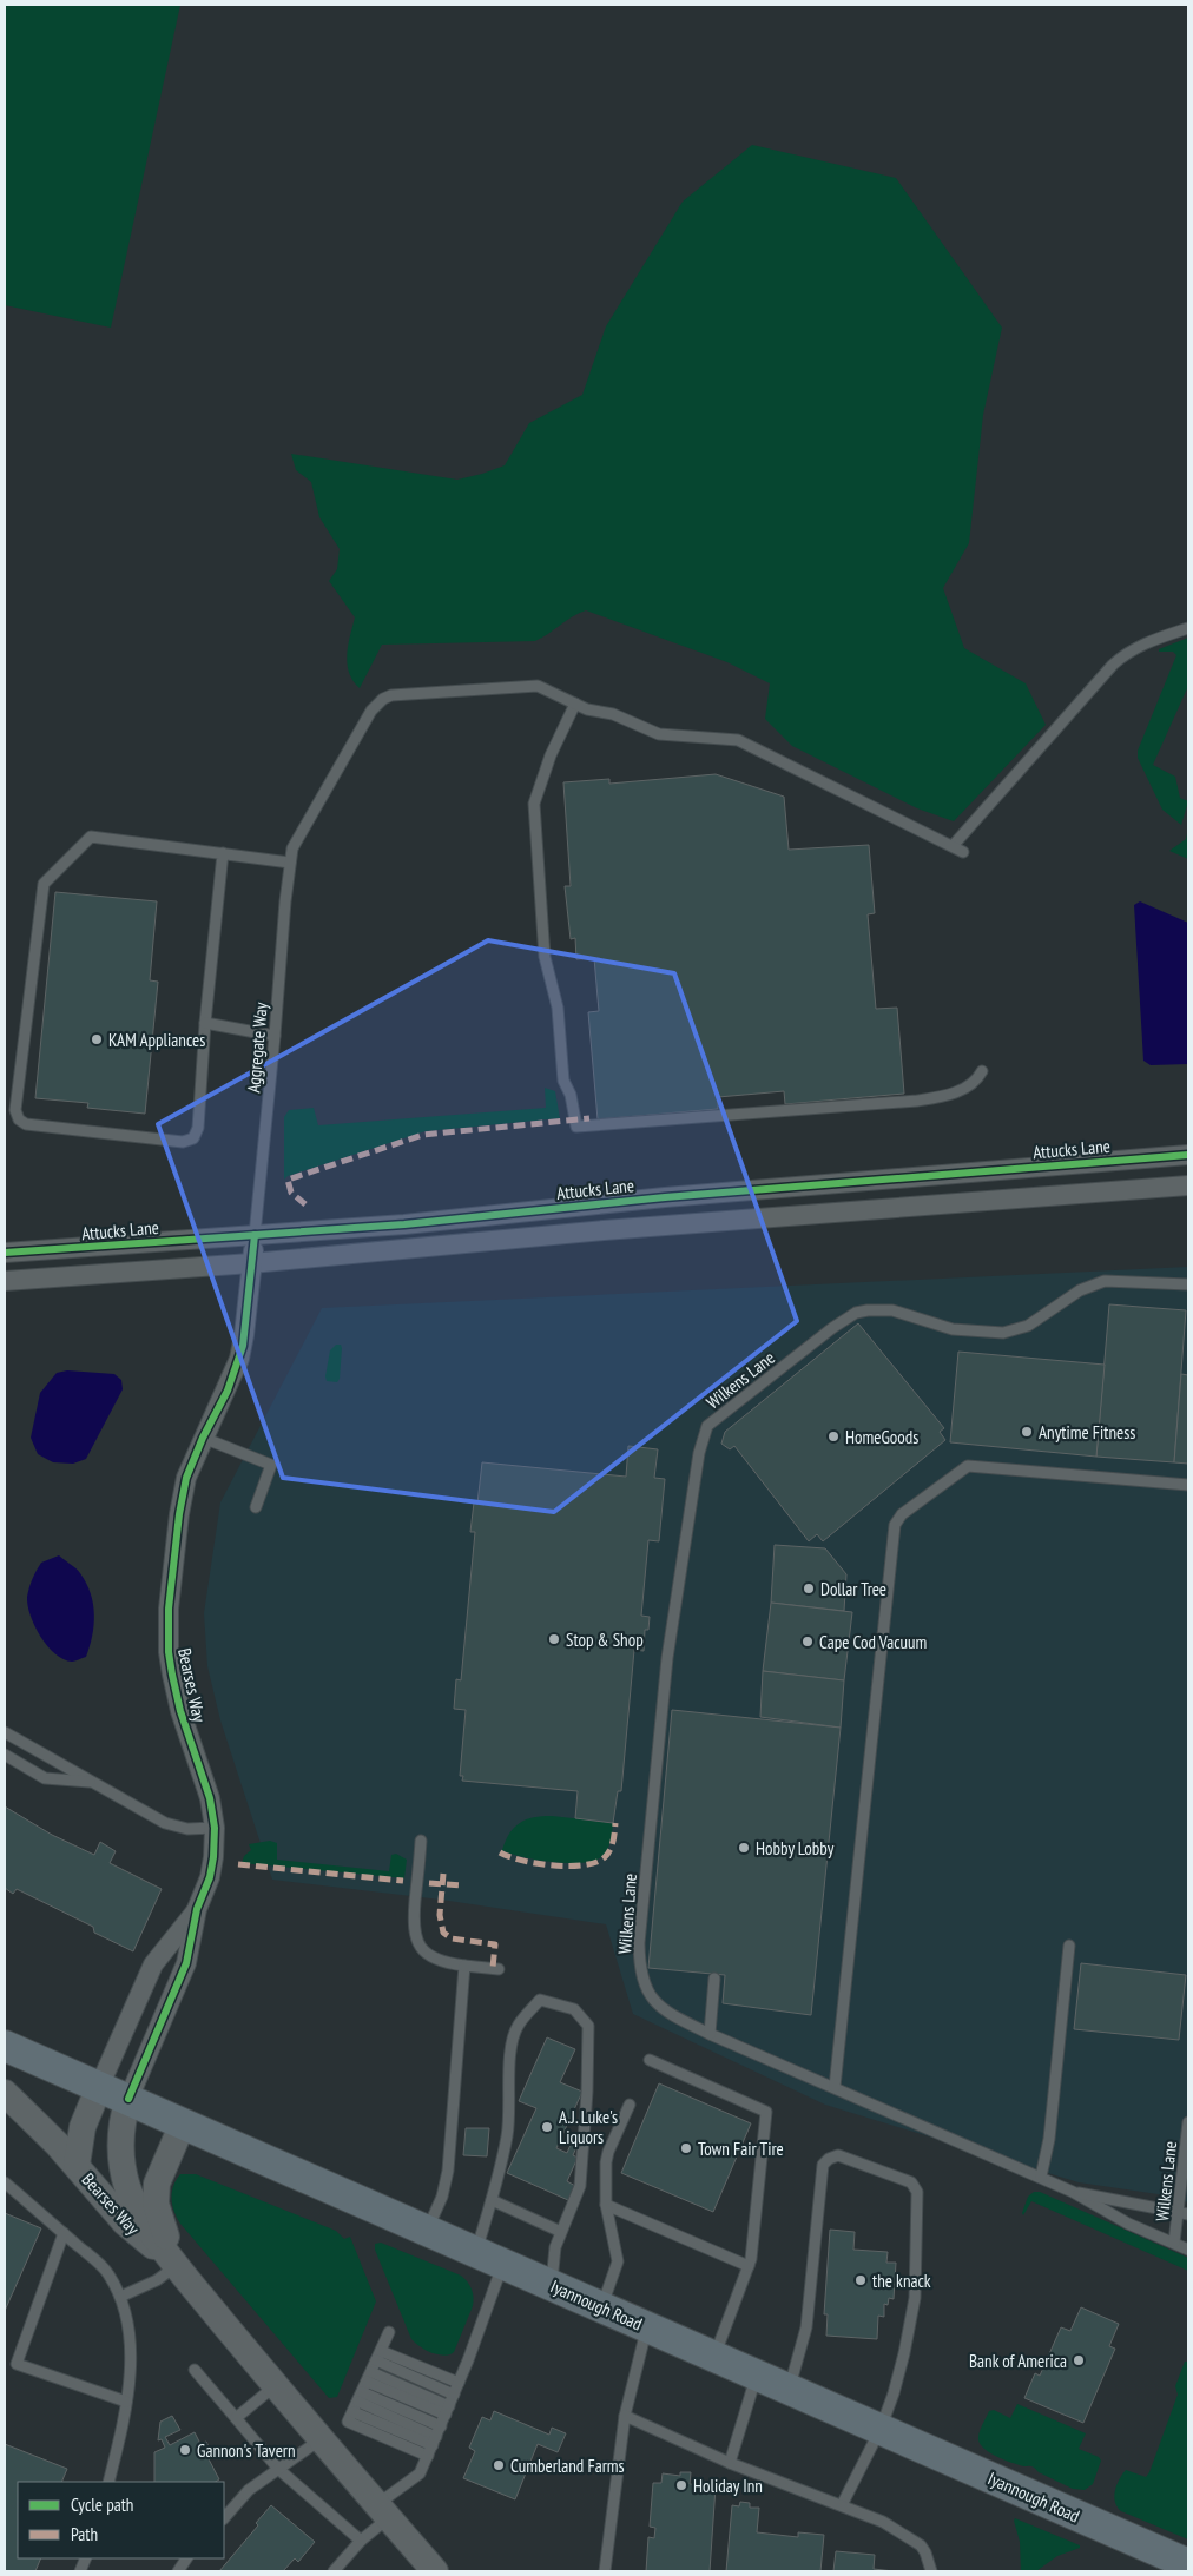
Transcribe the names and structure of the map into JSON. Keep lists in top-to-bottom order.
{
  "streets": {
    "main road": ["Bearses Way", "Iyannough Road"],
    "street": ["Attucks Lane"],
    "lane": ["Aggregate Way", "Wilkens Lane"]
  },
  "crossings": [
    ["Aggregate Way", "Attucks Lane"],
    ["Aggregate Way", "Bearses Way"],
    ["Attucks Lane", "Bearses Way"],
    ["Bearses Way", "Iyannough Road"]
  ],
  "places": [
    "KAM Appliances",
    "Anytime Fitness",
    "HomeGoods",
    "Dollar Tree",
    "Stop & Shop",
    "Cape Cod Vacuum",
    "Hobby Lobby",
    "A.J. Luke's Liquors",
    "Town Fair Tire",
    "the knack",
    "Bank of America",
    "Gannon's Tavern",
    "Cumberland Farms",
    "Holiday Inn"
  ],
  "legend": ["Cycle path", "Path"]
}
